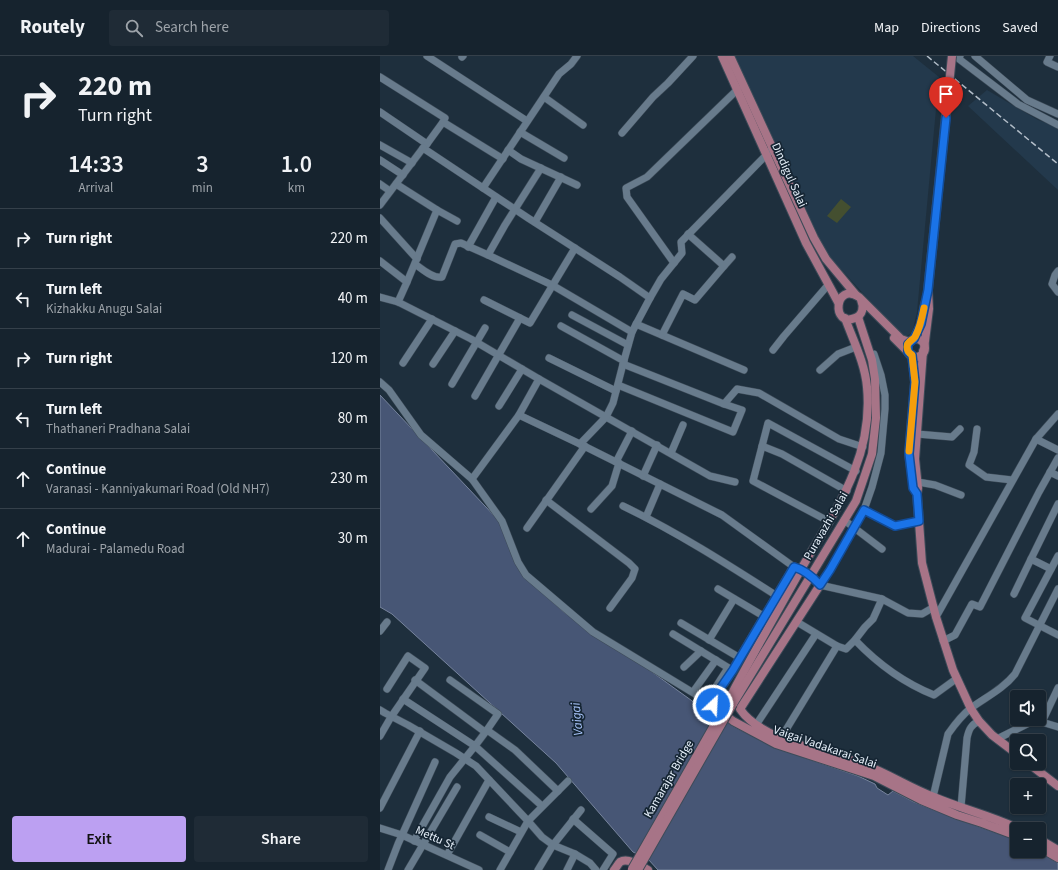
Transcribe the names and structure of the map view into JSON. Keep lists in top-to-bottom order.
{
  "streets": {
    "main road": [
      "Dindigul Salai",
      "Puravazhi Salai",
      "Vaigai Vadakarai Salai",
      "Kamarajar Bridge"
    ],
    "street": ["Mettu St"]
  },
  "crossings": [
    ["Dindigul Salai", "Puravazhi Salai"],
    ["Puravazhi Salai", "Vaigai Vadakarai Salai"],
    ["Puravazhi Salai", "Kamarajar Bridge"]
  ],
  "water": ["Vaigai"],
  "page": {
    "header": "Routely",
    "search": "Search here",
    "nav": ["Map", "Directions", "Saved"],
    "turn": ["220 m", "Turn right"],
    "eta": [
      "14:33",
      "Arrival",
      "3",
      "min",
      "1.0",
      "km"
    ],
    "list": [
      {
        "name": "Turn right",
        "value": "220 m"
      },
      {
        "name": "Turn left",
        "note": "Kizhakku Anugu Salai",
        "value": "40 m"
      },
      {
        "name": "Turn right",
        "value": "120 m"
      },
      {
        "name": "Turn left",
        "note": "Thathaneri Pradhana Salai",
        "value": "80 m"
      },
      {
        "name": "Continue",
        "note": "Varanasi - Kanniyakumari Road (Old NH7)",
        "value": "230 m"
      },
      {
        "name": "Continue",
        "note": "Madurai - Palamedu Road",
        "value": "30 m"
      }
    ],
    "map_buttons": ["+", "−"],
    "buttons": ["Exit", "Share"]
  }
}
